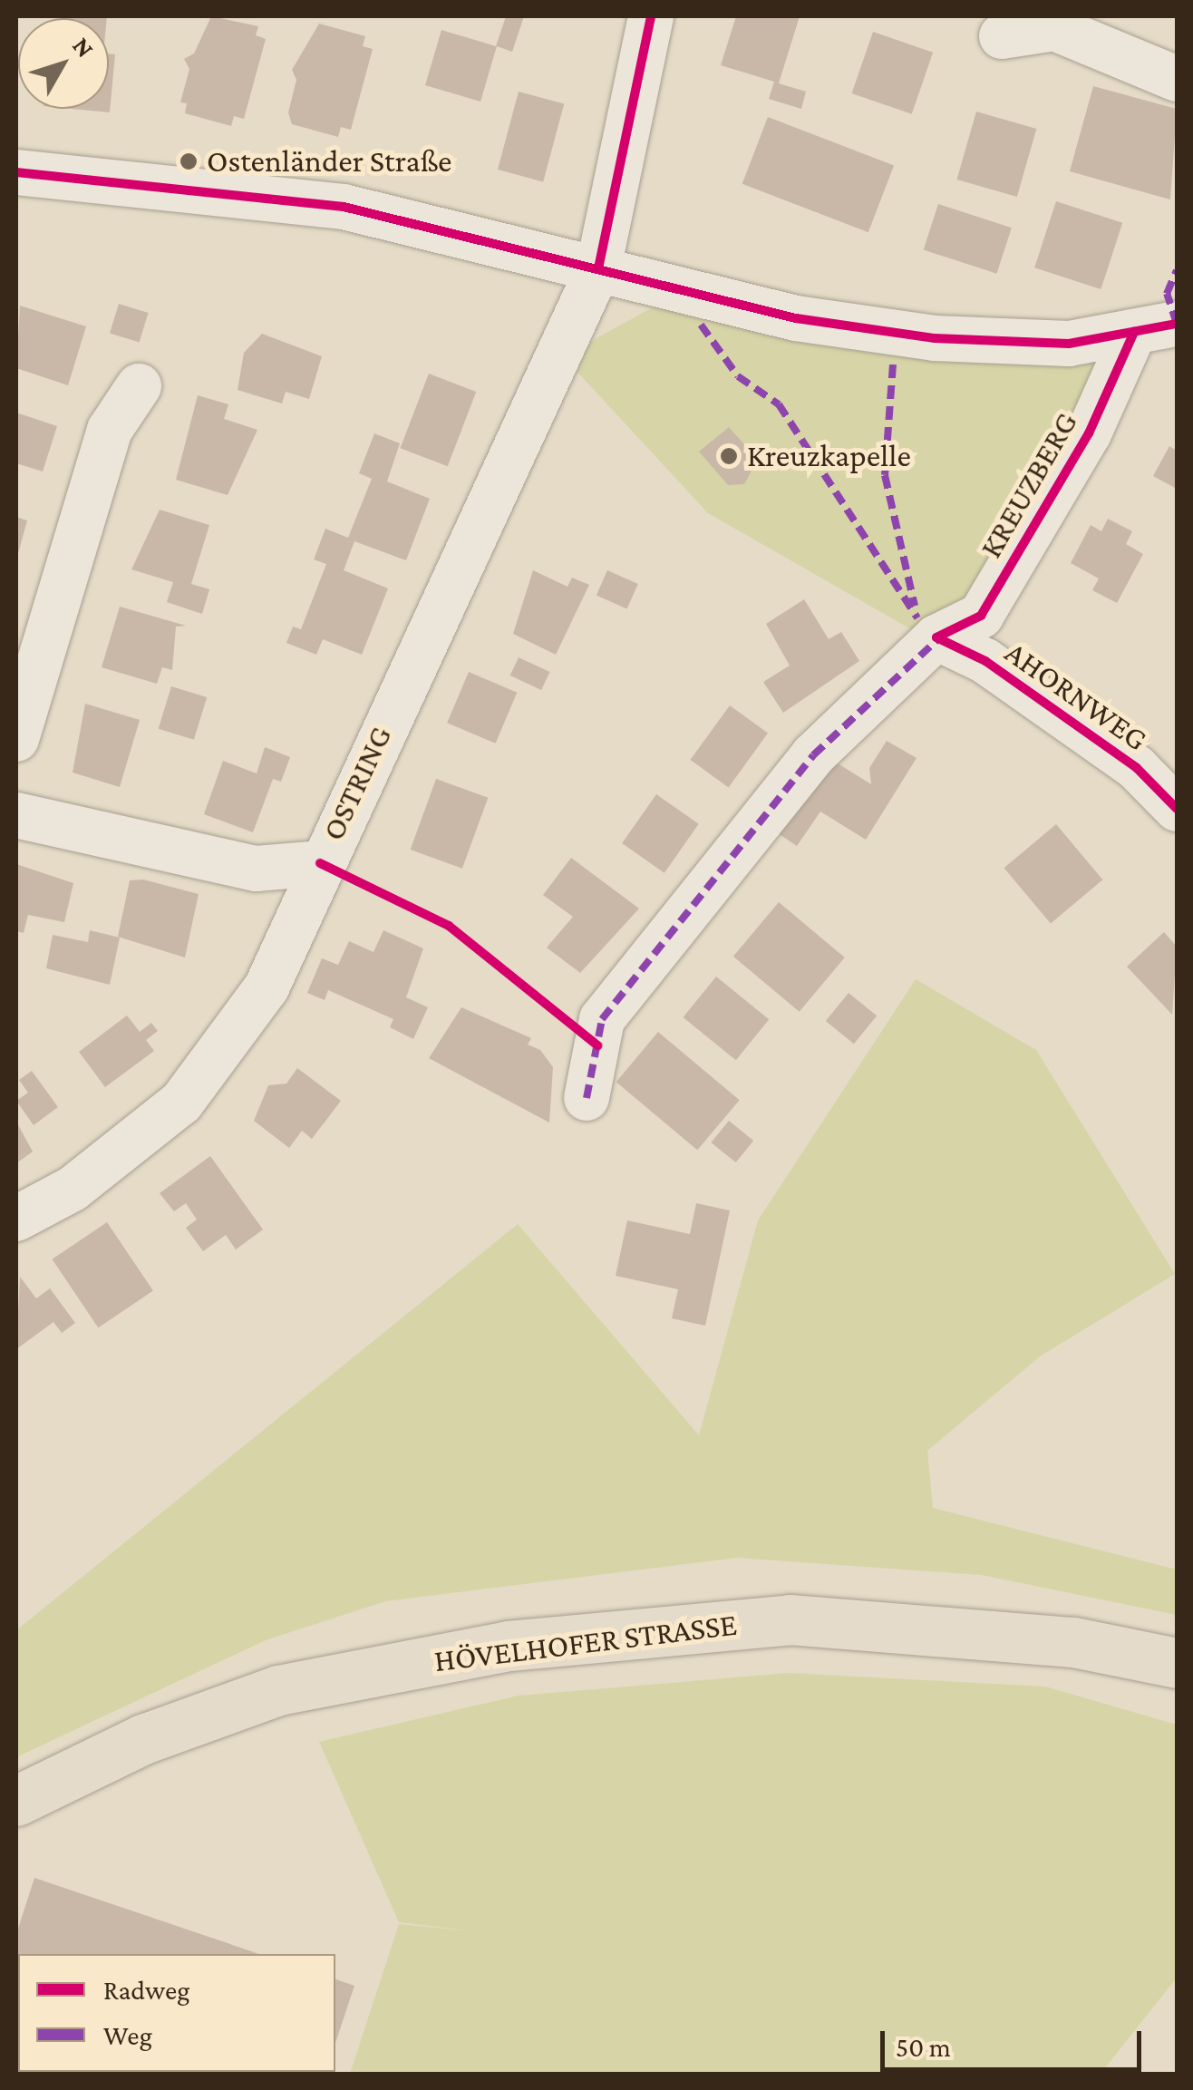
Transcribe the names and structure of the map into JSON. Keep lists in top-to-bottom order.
{
  "streets": {
    "main road": ["HÖVELHOFER STRASSE"],
    "street": ["KREUZBERG", "AHORNWEG", "OSTRING"]
  },
  "crossings": [
    ["KREUZBERG", "AHORNWEG"]
  ],
  "places": ["Ostenländer Straße", "Kreuzkapelle"],
  "legend": ["Radweg", "Weg"],
  "scale_bar": "50 m",
  "north": "top right"
}
